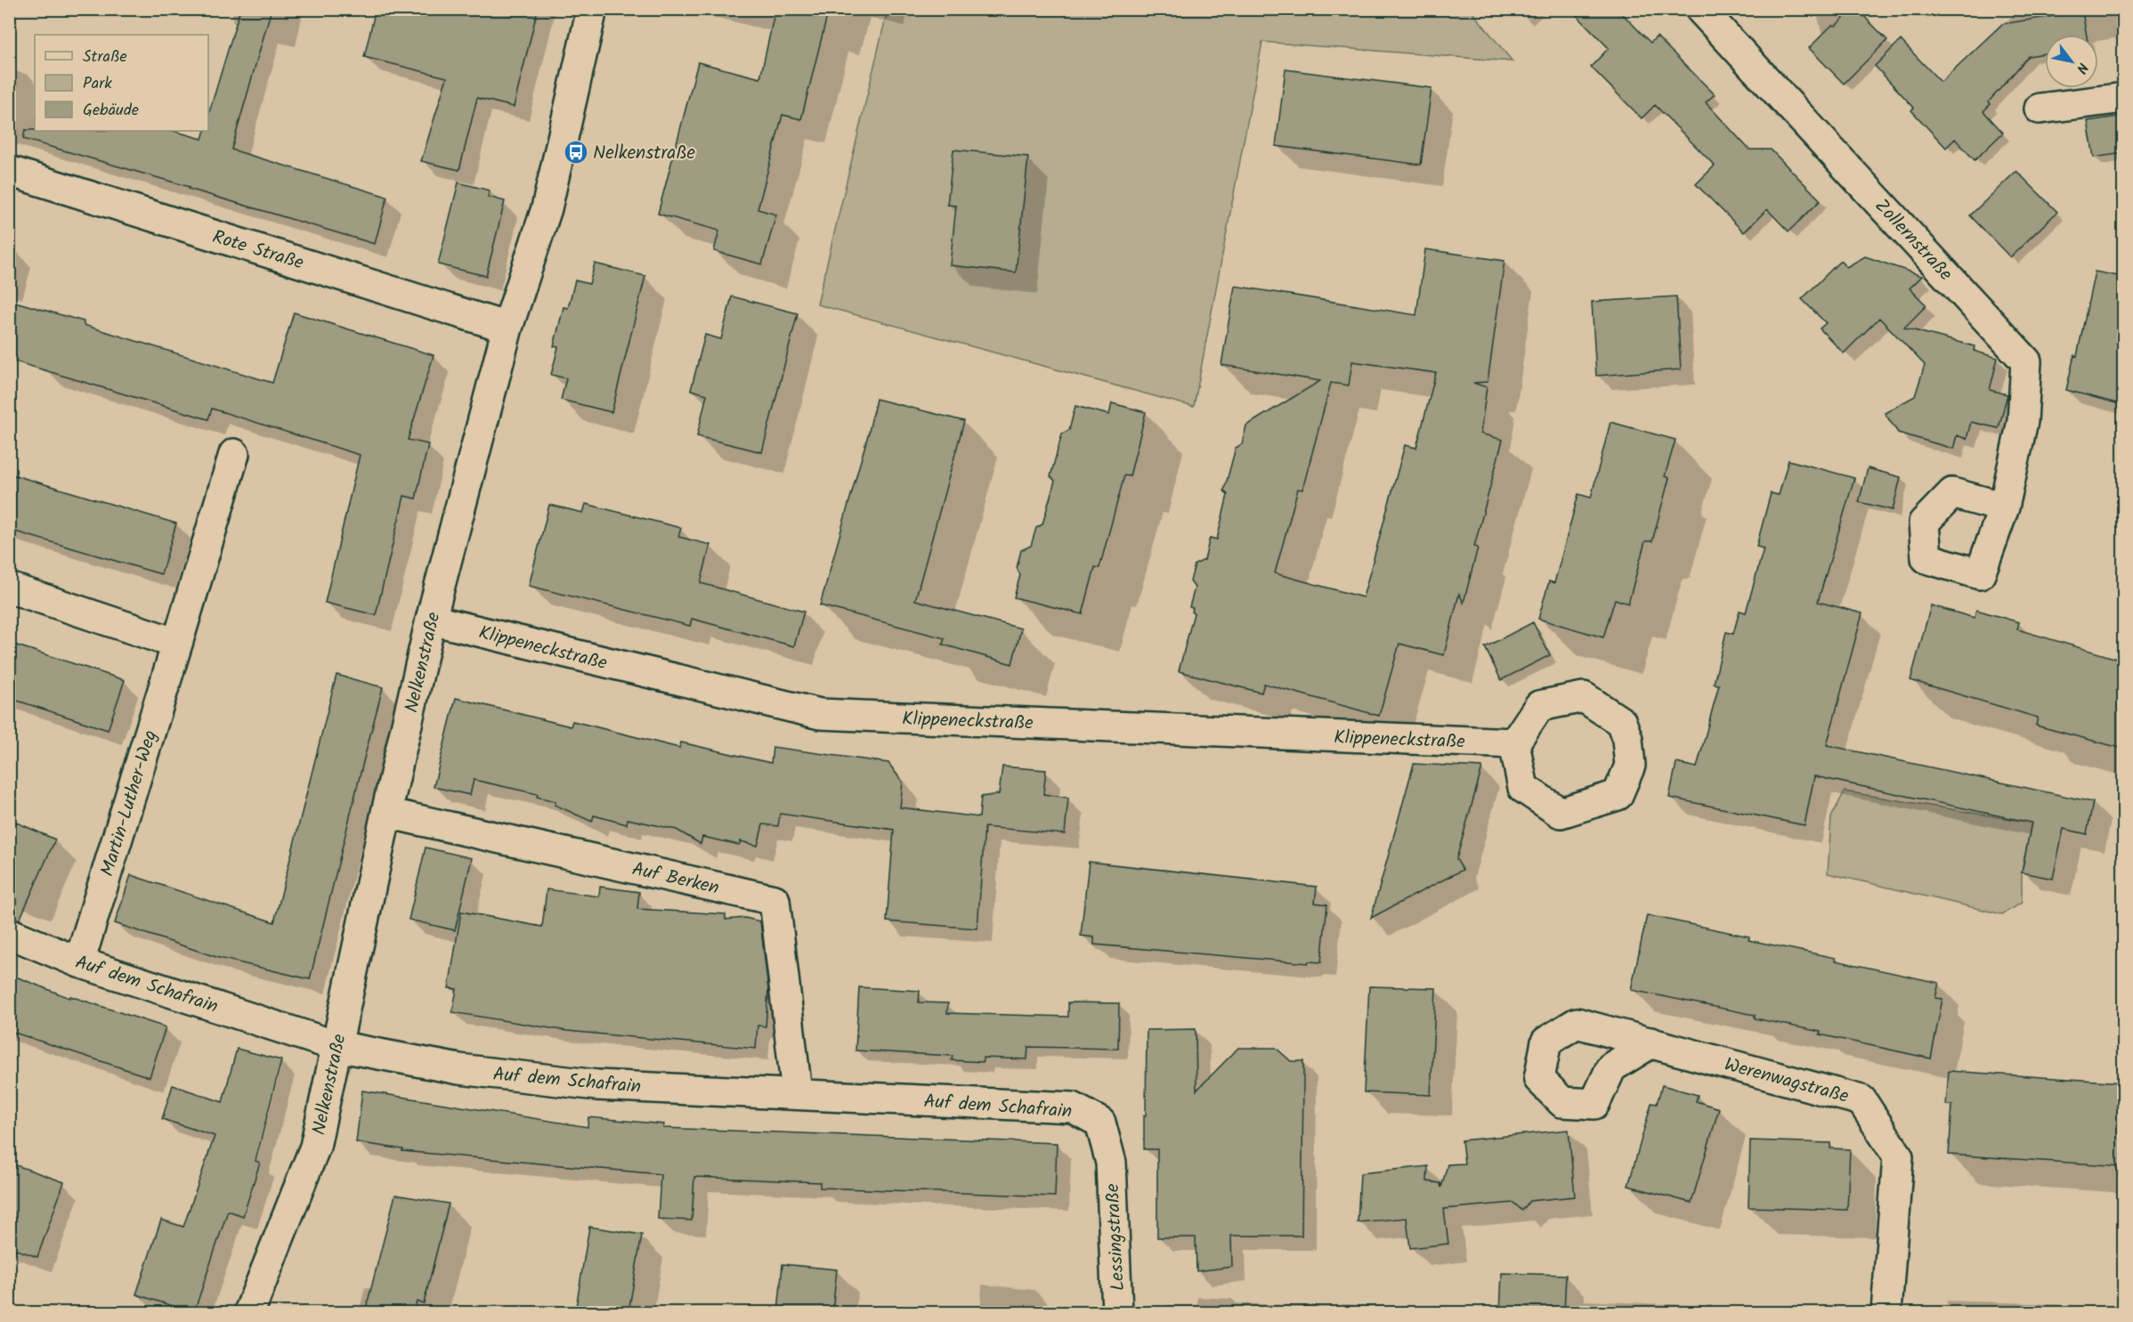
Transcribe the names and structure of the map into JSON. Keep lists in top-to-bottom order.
{
  "streets": {
    "street": [
      "Zollernstraße",
      "Rote Straße",
      "Klippeneckstraße",
      "Nelkenstraße",
      "Martin-Luther-Weg",
      "Auf Berken",
      "Auf dem Schafrain",
      "Werenwagstraße",
      "Lessingstraße"
    ]
  },
  "crossings": [
    ["Rote Straße", "Nelkenstraße"],
    ["Klippeneckstraße", "Nelkenstraße"],
    ["Nelkenstraße", "Auf Berken"],
    ["Nelkenstraße", "Auf dem Schafrain"],
    ["Martin-Luther-Weg", "Auf dem Schafrain"],
    ["Auf Berken", "Auf dem Schafrain"],
    ["Auf dem Schafrain", "Lessingstraße"]
  ],
  "places": {
    "bus stop": ["Nelkenstraße"]
  },
  "legend": ["Straße", "Park", "Gebäude"],
  "north": "bottom right"
}
